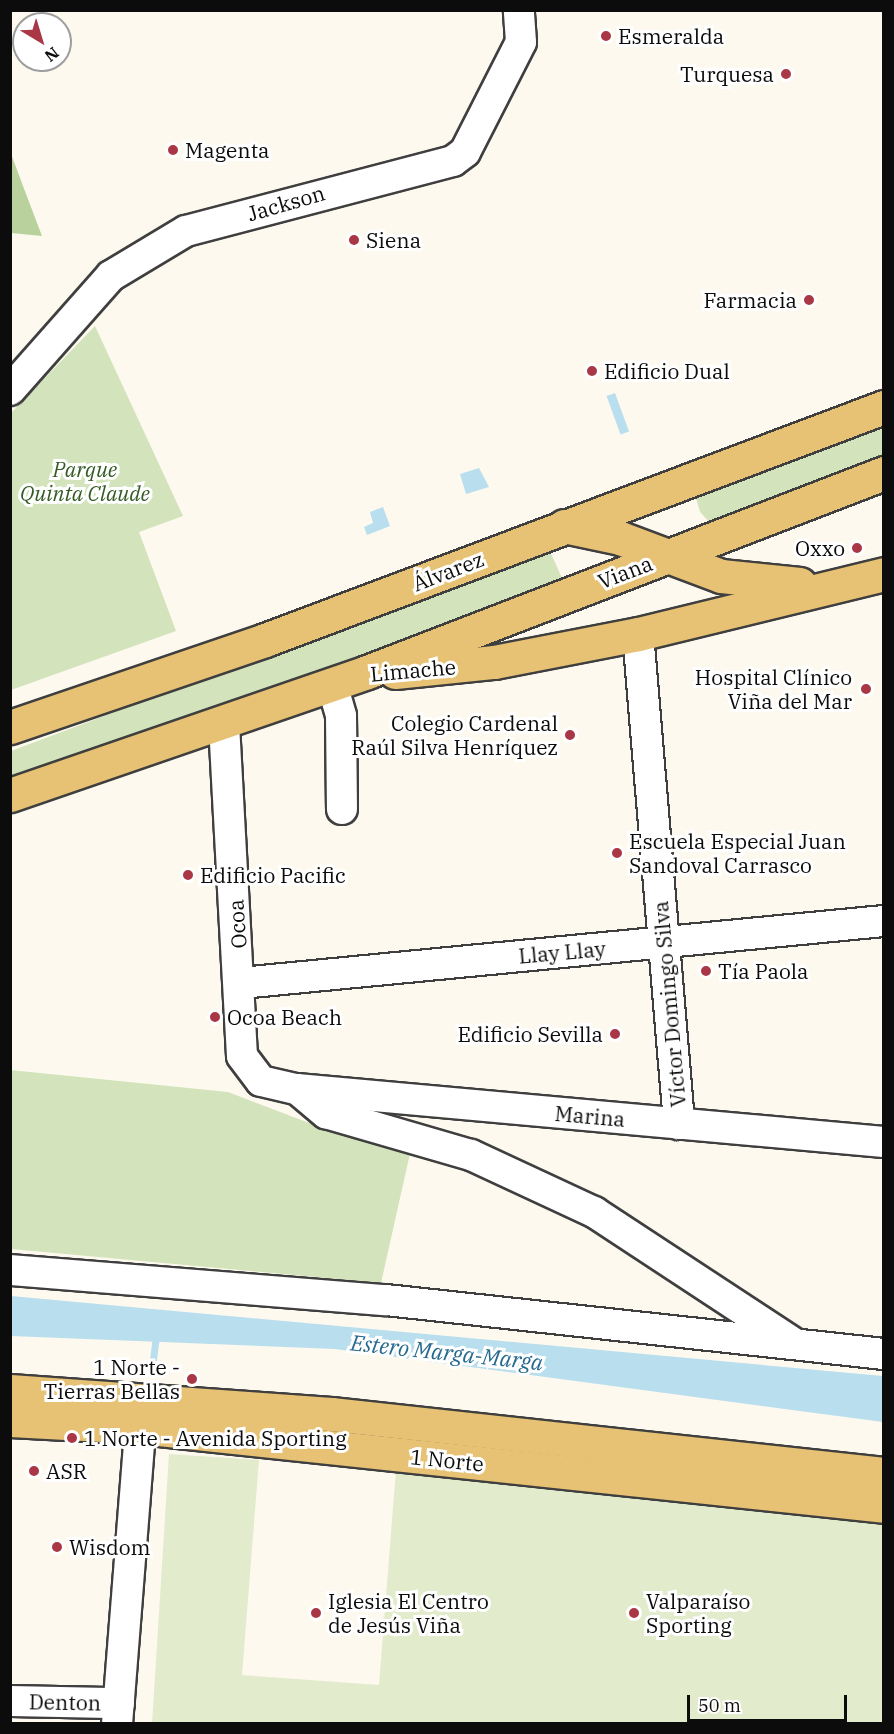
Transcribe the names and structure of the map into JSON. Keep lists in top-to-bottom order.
{
  "streets": {
    "main road": [
      "Álvarez",
      "Viana",
      "Limache",
      "1 Norte"
    ],
    "street": [
      "Jackson",
      "Ocoa",
      "Llay Llay",
      "Víctor Domingo Silva",
      "Marina",
      "Denton"
    ]
  },
  "crossings": [
    ["Álvarez", "Limache"],
    ["Viana", "Limache"],
    ["Limache", "Ocoa"],
    ["Limache", "Víctor Domingo Silva"],
    ["Ocoa", "Llay Llay"],
    ["Ocoa", "Marina"],
    ["Llay Llay", "Víctor Domingo Silva"],
    ["Víctor Domingo Silva", "Marina"]
  ],
  "water": ["Estero Marga-Marga"],
  "parks": ["Parque Quinta Claude"],
  "places": [
    "Esmeralda",
    "Turquesa",
    "Magenta",
    "Siena",
    "Farmacia",
    "Edificio Dual",
    "Oxxo",
    "Hospital Clínico Viña del Mar",
    "Colegio Cardenal Raúl Silva Henríquez",
    "Escuela Especial Juan Sandoval Carrasco",
    "Edificio Pacific",
    "Tía Paola",
    "Ocoa Beach",
    "Edificio Sevilla",
    "1 Norte - Tierras Bellas",
    "1 Norte - Avenida Sporting",
    "ASR",
    "Wisdom",
    "Iglesia El Centro de Jesús Viña",
    "Valparaíso Sporting"
  ],
  "scale_bar": "50 m",
  "north": "bottom right"
}
